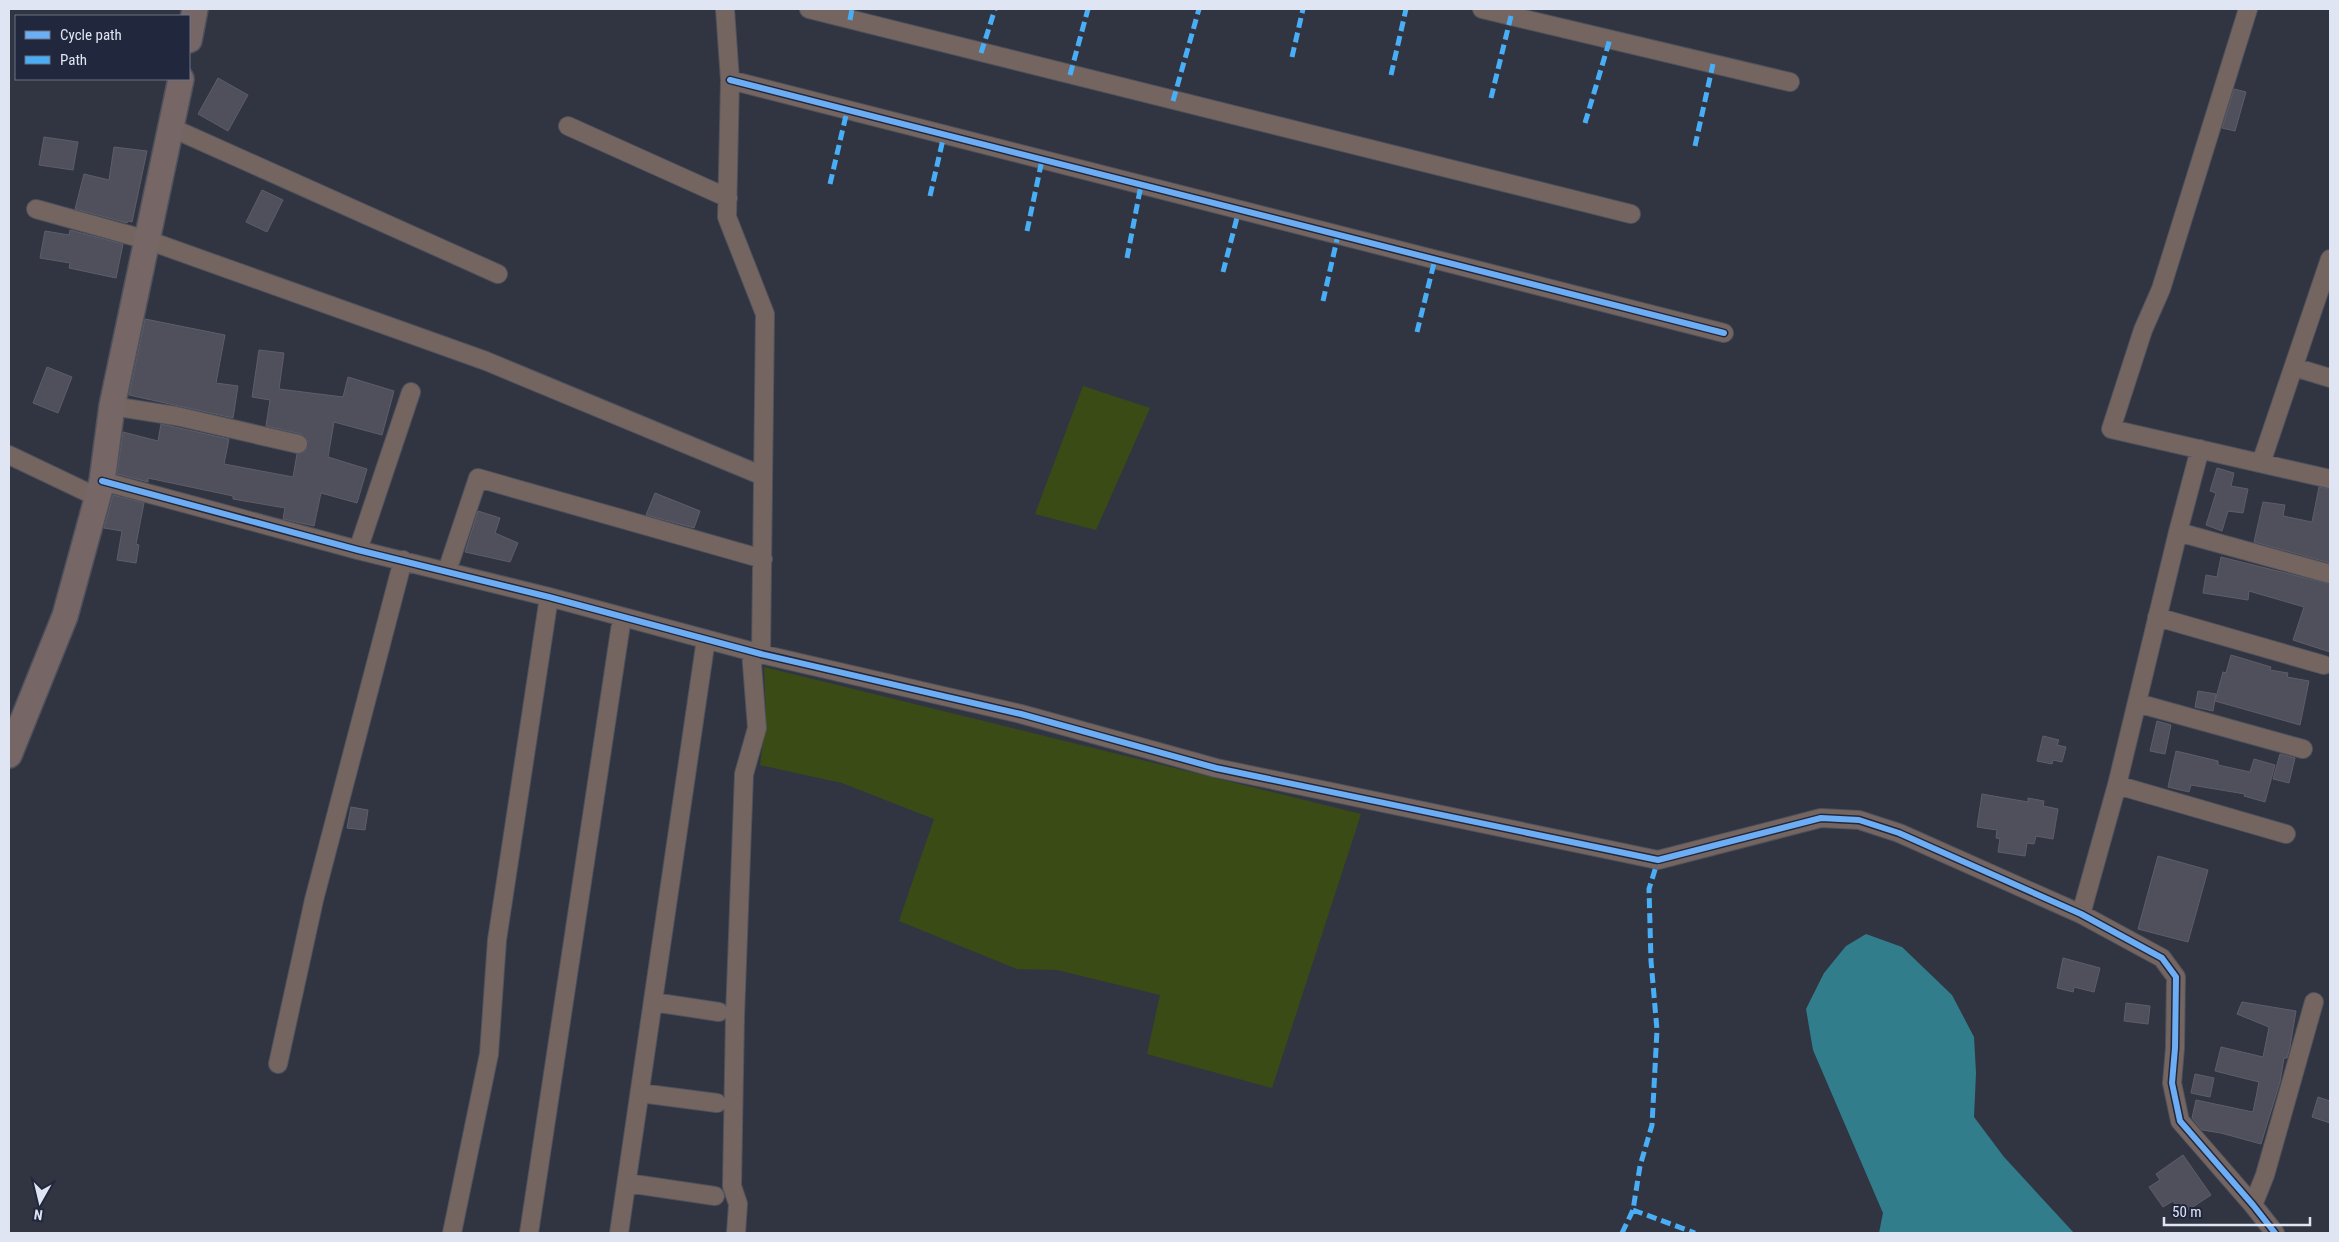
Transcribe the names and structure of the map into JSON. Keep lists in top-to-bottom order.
{
  "legend": ["Cycle path", "Path"],
  "scale_bar": "50 m",
  "north": "bottom"
}
